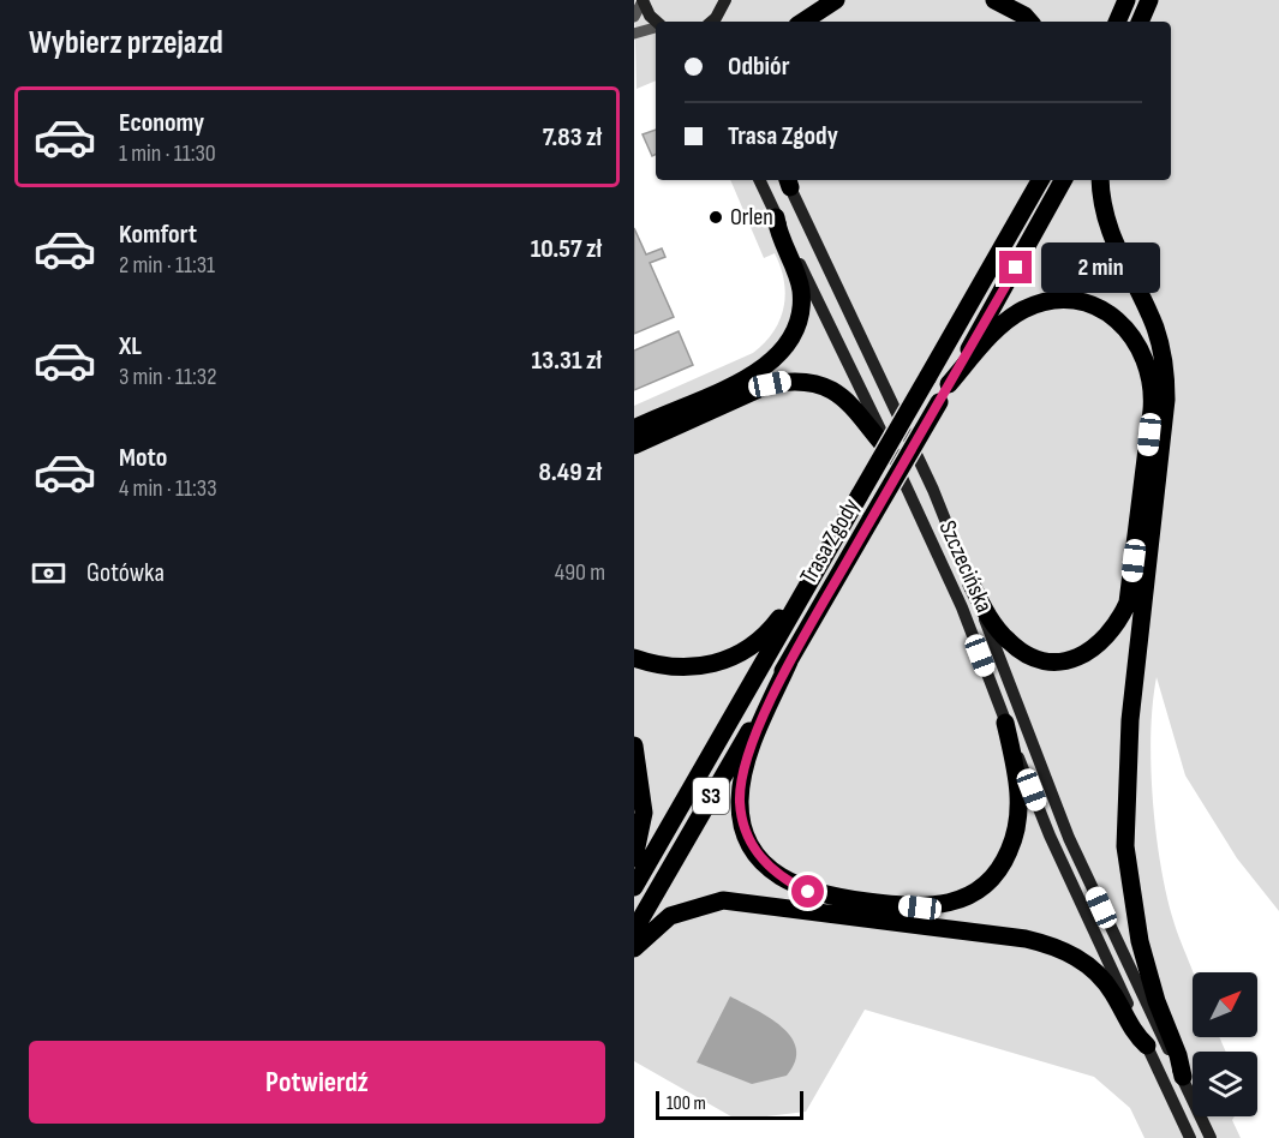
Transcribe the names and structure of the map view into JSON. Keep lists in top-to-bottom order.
{
  "streets": {
    "highway": ["Trasa Zgody", "S3"],
    "main road": ["Szczecińska"]
  },
  "places": ["Orlen"],
  "scale_bar": "100 m",
  "north": "top right",
  "page": {
    "heading": "Wybierz przejazd",
    "banner": ["Odbiór", "Trasa Zgody"],
    "list": [
      {
        "name": "Economy",
        "note": "1 min · 11:30",
        "value": "7.83 zł"
      },
      {
        "name": "Komfort",
        "note": "2 min · 11:31",
        "value": "10.57 zł"
      },
      {
        "name": "XL",
        "note": "3 min · 11:32",
        "value": "13.31 zł"
      },
      {
        "name": "Moto",
        "note": "4 min · 11:33",
        "value": "8.49 zł"
      }
    ],
    "bubble": "2 min",
    "pay": ["Gotówka", "490 m"],
    "buttons": "Potwierdź",
    "scale": "100 m"
  }
}
